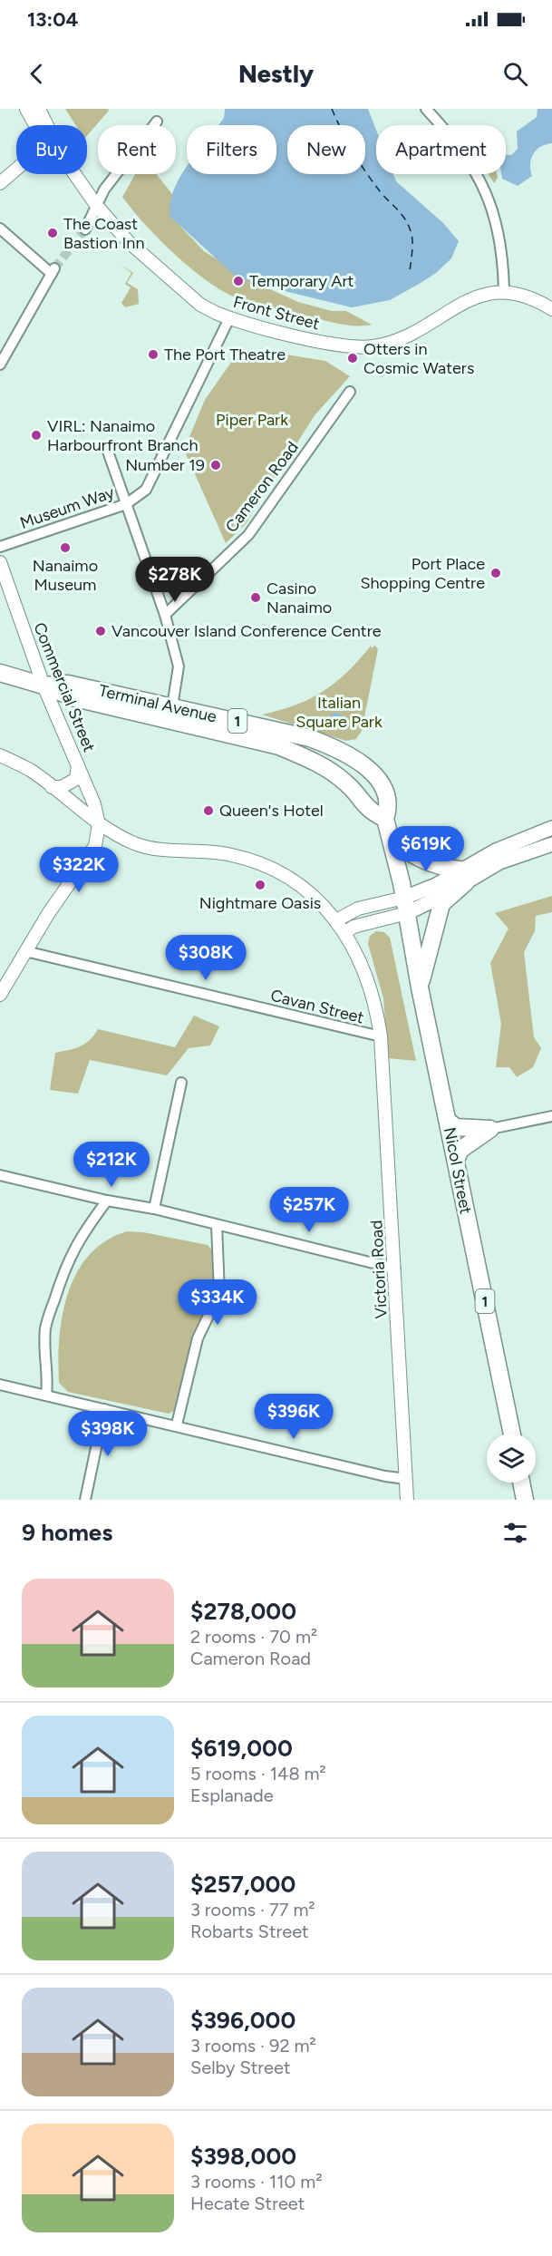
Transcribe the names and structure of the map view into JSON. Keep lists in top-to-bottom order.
{
  "streets": {
    "highway": ["Terminal Avenue", "1", "Nicol Street"],
    "street": [
      "Front Street",
      "Cameron Road",
      "Museum Way",
      "Commercial Street",
      "Cavan Street",
      "Victoria Road"
    ]
  },
  "crossings": [
    ["Front Street", "Museum Way"],
    ["Commercial Street", "Terminal Avenue"],
    ["Commercial Street", "Victoria Road"],
    ["Terminal Avenue", "Nicol Street"],
    ["Cavan Street", "Victoria Road"]
  ],
  "parks": ["Piper Park", "Italian Square Park"],
  "places": [
    "The Coast Bastion Inn",
    "Temporary Art",
    "The Port Theatre",
    "Otters in Cosmic Waters",
    "VIRL: Nanaimo Harbourfront Branch",
    "Number 19",
    "Nanaimo Museum",
    "Port Place Shopping Centre",
    "Casino Nanaimo",
    "Vancouver Island Conference Centre",
    "Queen's Hotel",
    "Nightmare Oasis"
  ],
  "page": {
    "status": "13:04",
    "header": "Nestly",
    "chip": [
      "Buy",
      "Rent",
      "Filters",
      "New",
      "Apartment"
    ],
    "price": [
      "$278K",
      "$619K",
      "$322K",
      "$308K",
      "$212K",
      "$257K",
      "$334K",
      "$396K",
      "$398K"
    ],
    "heading": "9 homes",
    "list": [
      {
        "name": "$278,000",
        "note": "2 rooms · 70 m² · Cameron Road"
      },
      {
        "name": "$619,000",
        "note": "5 rooms · 148 m² · Esplanade"
      },
      {
        "name": "$257,000",
        "note": "3 rooms · 77 m² · Robarts Street"
      },
      {
        "name": "$396,000",
        "note": "3 rooms · 92 m² · Selby Street"
      },
      {
        "name": "$398,000",
        "note": "3 rooms · 110 m² · Hecate Street"
      }
    ]
  }
}
